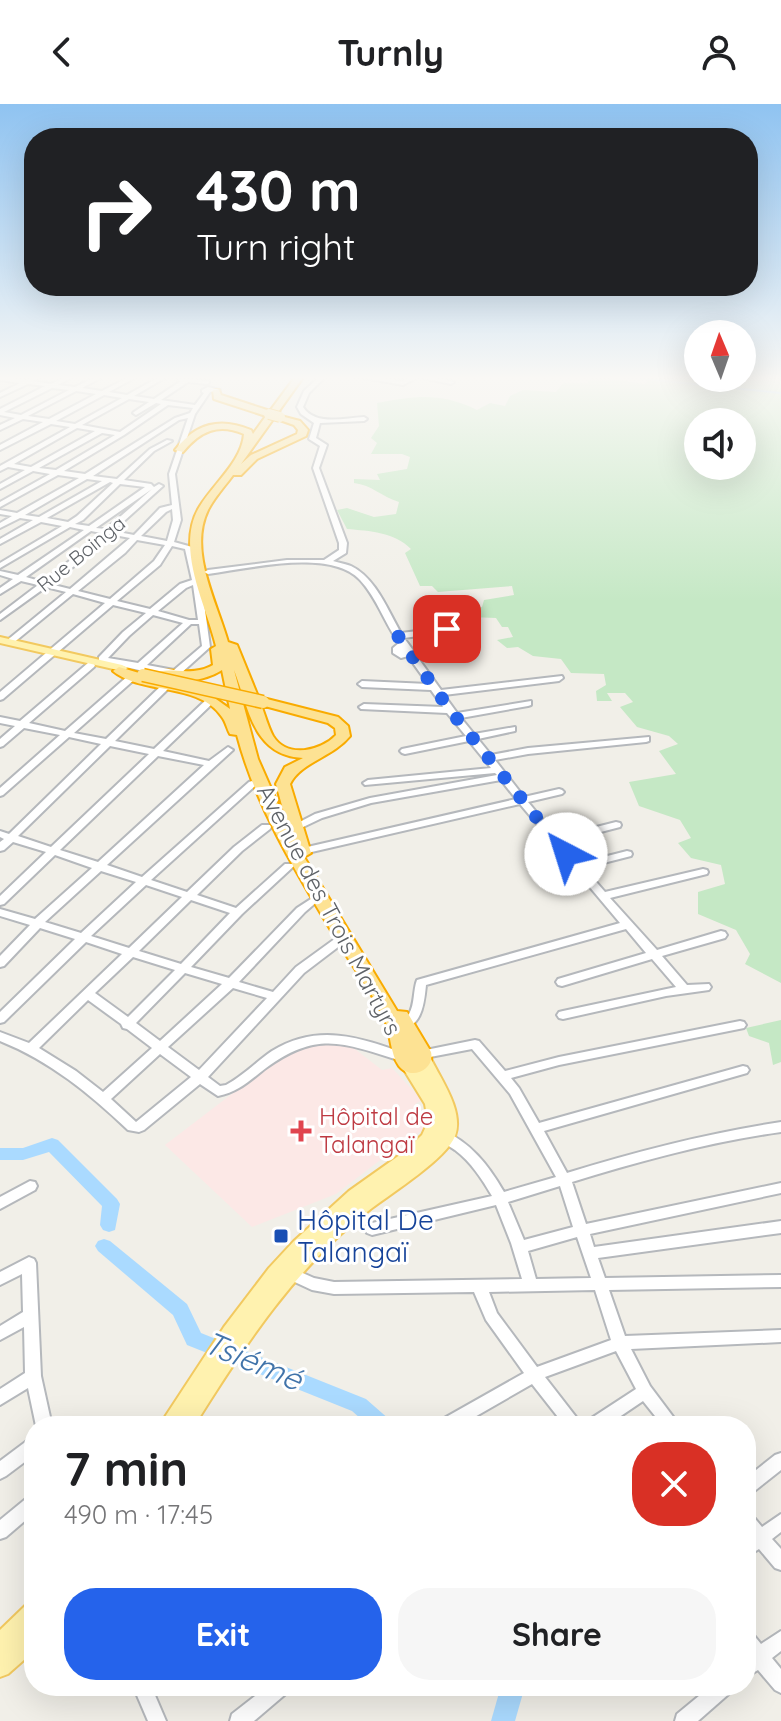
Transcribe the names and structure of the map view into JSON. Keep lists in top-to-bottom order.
{
  "streets": {
    "highway": ["Avenue des Trois Martyrs"],
    "street": ["Rue Boinga"]
  },
  "water": ["Tsiémé"],
  "places": {
    "health": ["Hôpital de Talangaï"],
    "transit": ["Hôpital De Talangaï"]
  },
  "north": "top",
  "page": {
    "header": "Turnly",
    "turn": ["430 m", "Turn right"],
    "heading": ["7 min", "490 m · 17:45"],
    "buttons": ["Exit", "Share"]
  }
}
